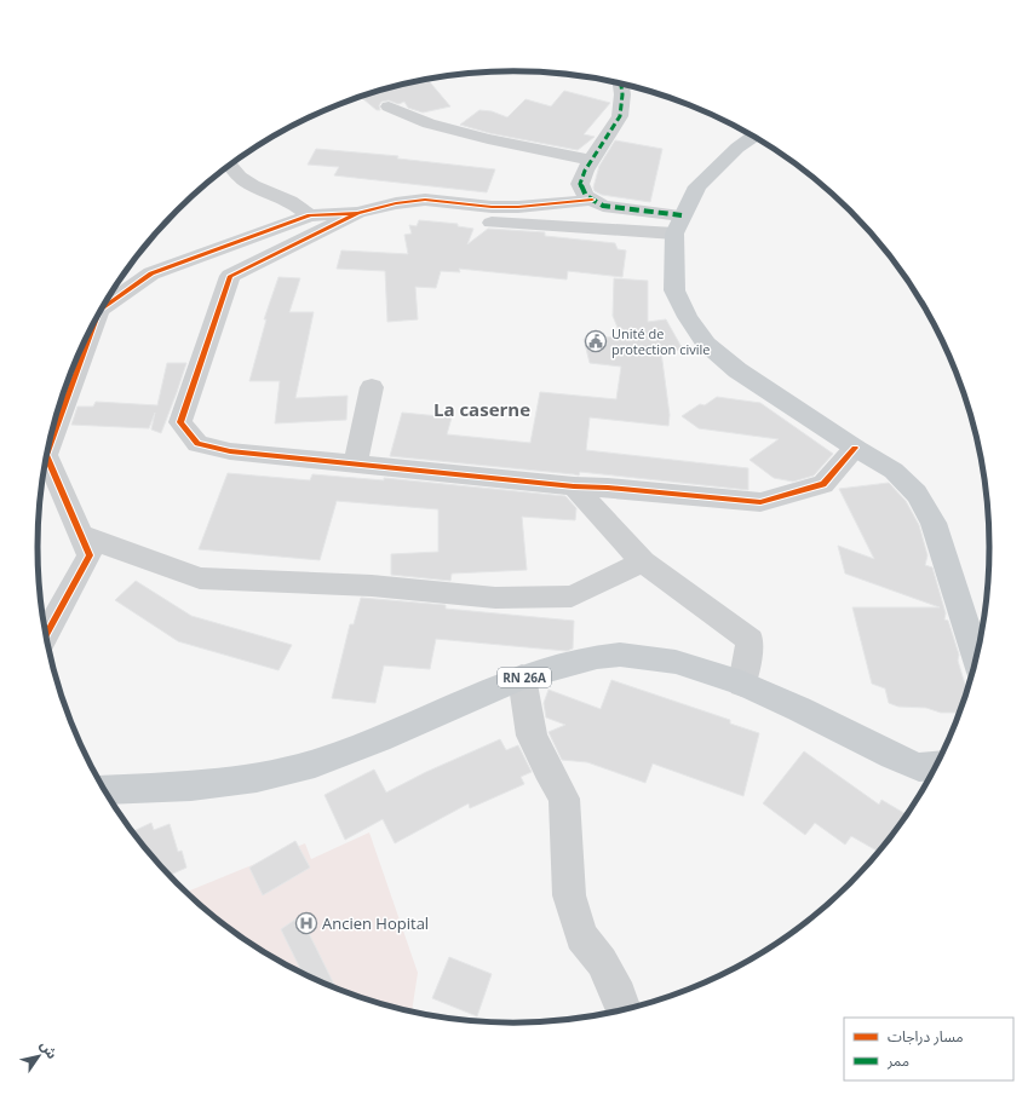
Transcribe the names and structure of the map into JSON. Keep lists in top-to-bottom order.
{
  "streets": {
    "main road": ["RN 26A"]
  },
  "districts": ["La caserne"],
  "places": {
    "public building": ["Unité de protection civile"],
    "hospital": ["Ancien Hopital"]
  },
  "legend": ["مسار دراجات", "ممر"],
  "north": "top right"
}
